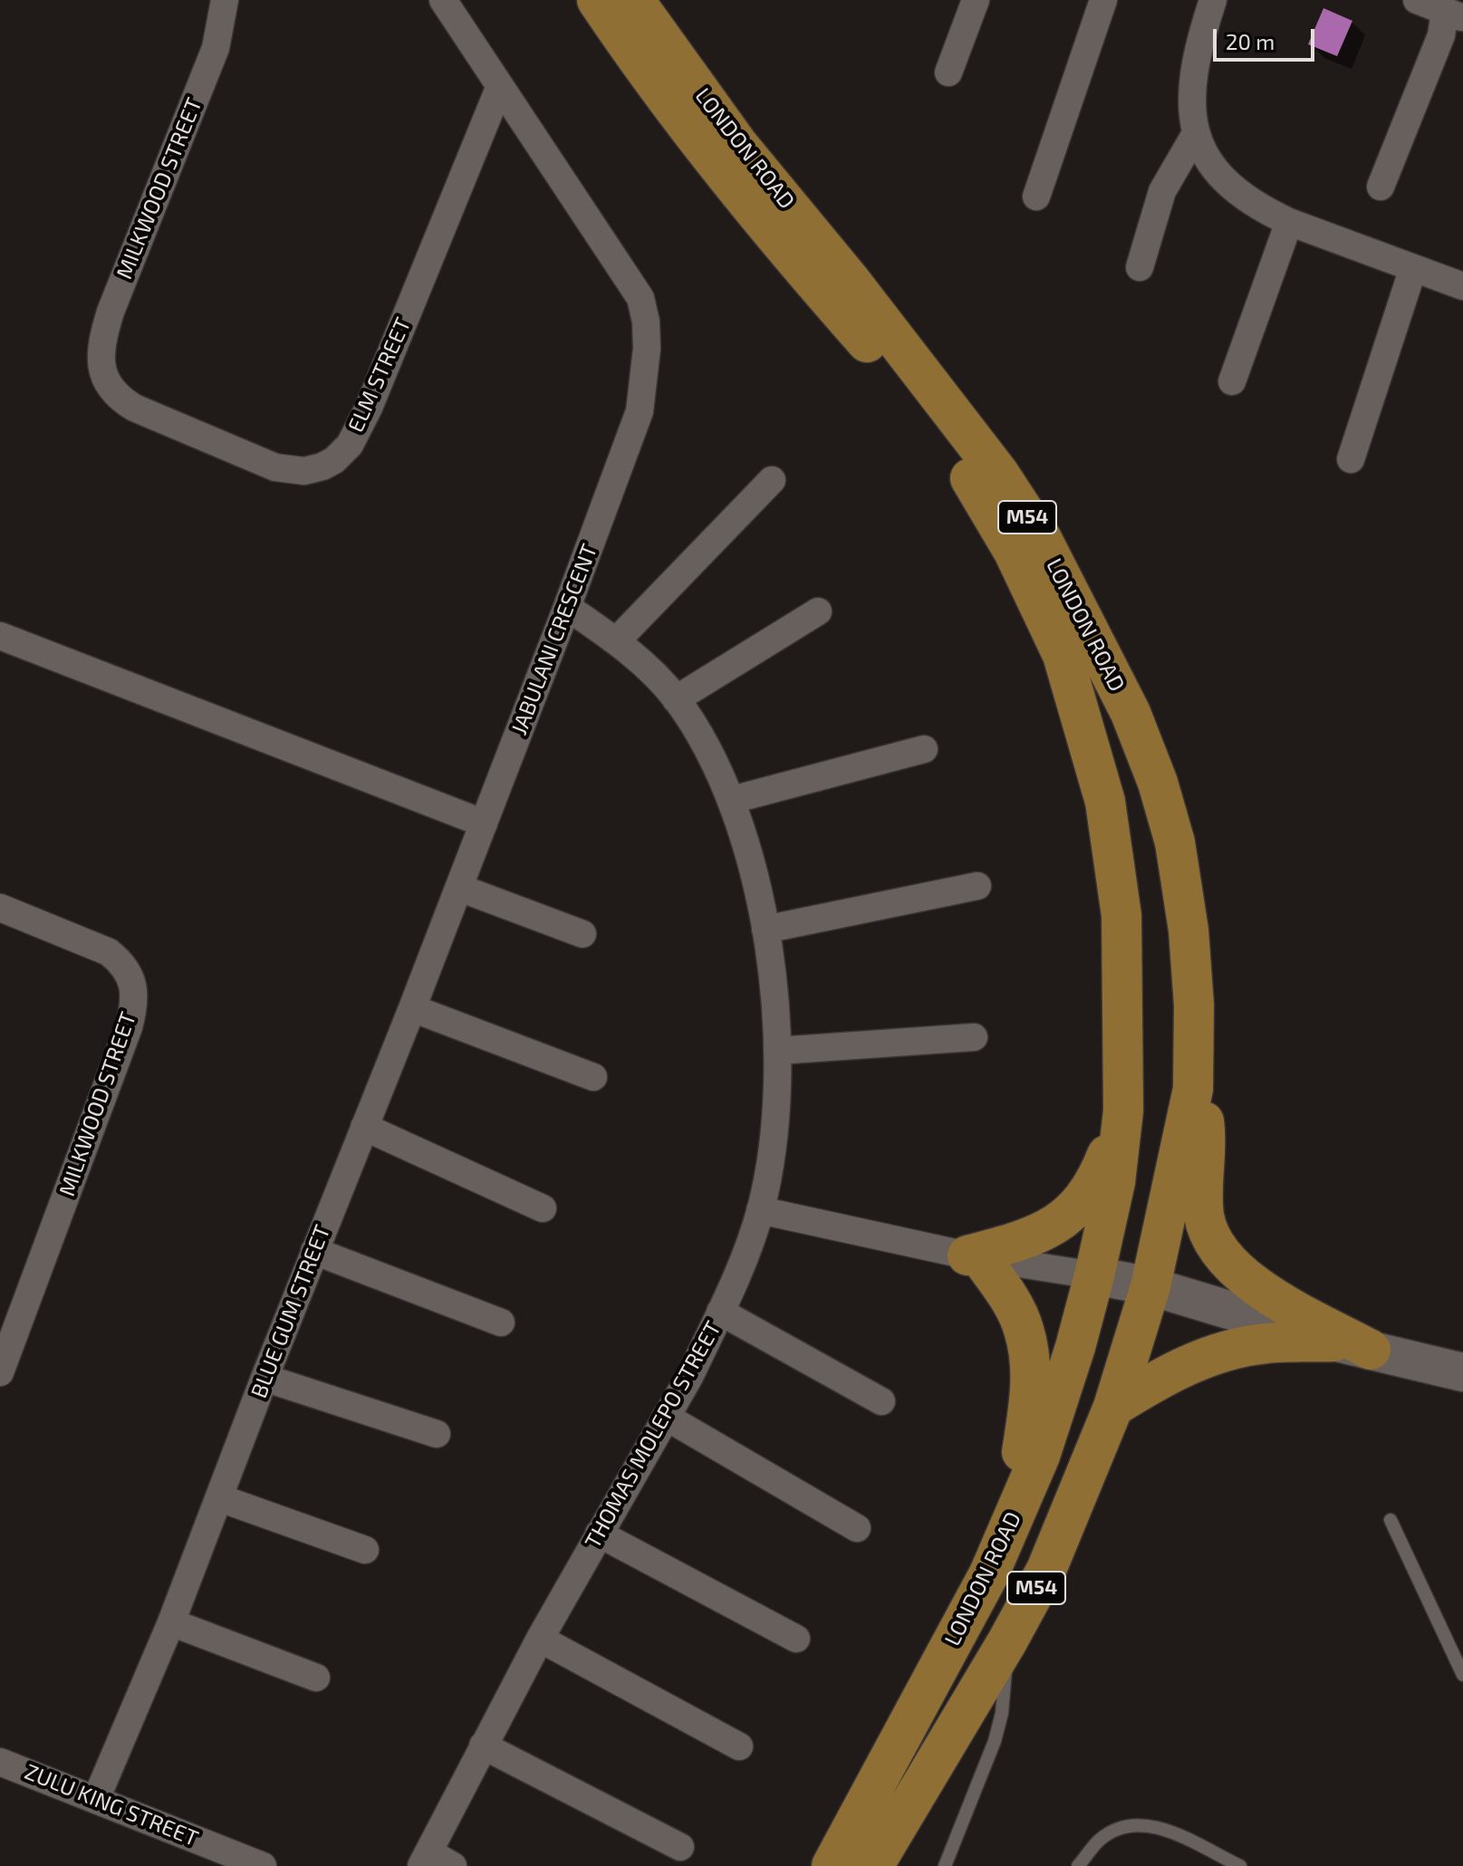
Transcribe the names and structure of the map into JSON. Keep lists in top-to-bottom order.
{
  "streets": {
    "main road": ["LONDON ROAD", "M54"],
    "street": [
      "MILKWOOD STREET",
      "ELM STREET",
      "JABULANI CRESCENT",
      "BLUE GUM STREET",
      "THOMAS MOLEPO STREET",
      "ZULU KING STREET"
    ]
  },
  "crossings": [
    ["MILKWOOD STREET", "ELM STREET"],
    ["ELM STREET", "JABULANI CRESCENT"],
    ["JABULANI CRESCENT", "BLUE GUM STREET"],
    ["JABULANI CRESCENT", "THOMAS MOLEPO STREET"],
    ["BLUE GUM STREET", "ZULU KING STREET"]
  ],
  "scale_bar": "20 m"
}
